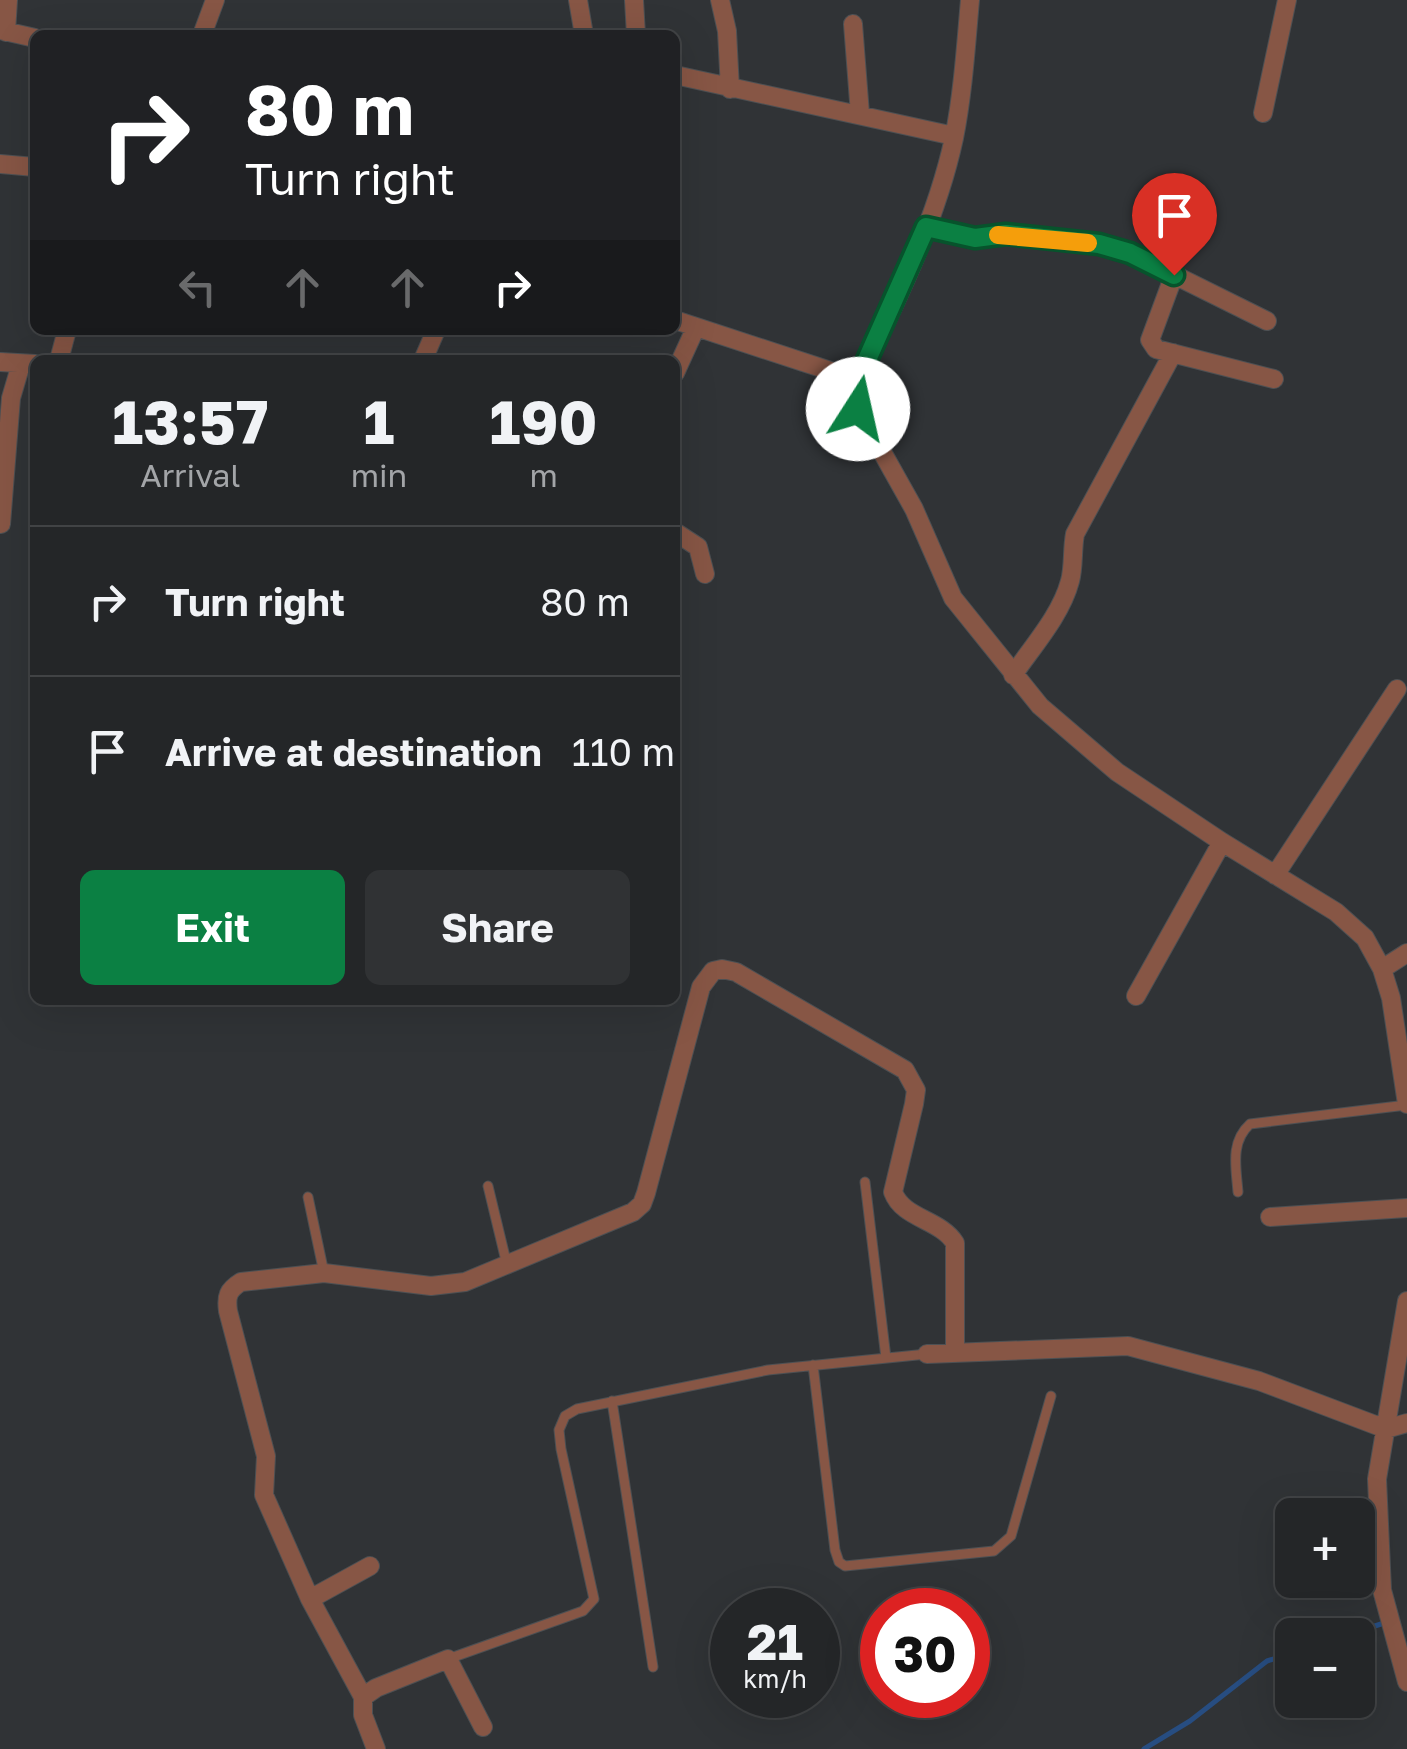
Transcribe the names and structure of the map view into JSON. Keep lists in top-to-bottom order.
{
  "page": {
    "turn": ["80 m", "Turn right"],
    "eta": [
      "13:57",
      "Arrival",
      "1",
      "min",
      "190",
      "m"
    ],
    "list": [
      {
        "name": "Turn right",
        "value": "80 m"
      },
      {
        "name": "Arrive at destination",
        "value": "110 m"
      }
    ],
    "buttons": ["Exit", "Share"],
    "map_buttons": ["+", "−"],
    "speed": "21 km/h",
    "limit": "30"
  }
}
